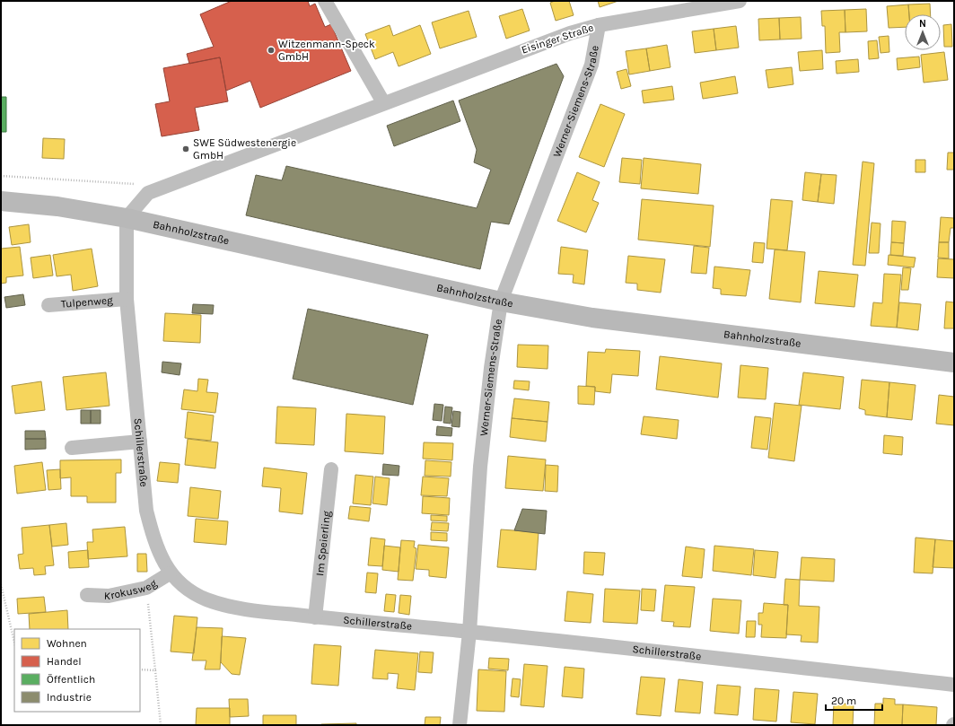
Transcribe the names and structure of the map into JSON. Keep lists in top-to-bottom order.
{
  "streets": {
    "street": [
      "Eisinger Straße",
      "Werner-Siemens-Straße",
      "Bahnholzstraße",
      "Tulpenweg",
      "Schillerstraße",
      "Im Speierling",
      "Krokusweg"
    ]
  },
  "crossings": [
    ["Eisinger Straße", "Werner-Siemens-Straße"],
    ["Eisinger Straße", "Bahnholzstraße"],
    ["Eisinger Straße", "Schillerstraße"],
    ["Werner-Siemens-Straße", "Bahnholzstraße"],
    ["Werner-Siemens-Straße", "Schillerstraße"],
    ["Bahnholzstraße", "Schillerstraße"],
    ["Tulpenweg", "Schillerstraße"],
    ["Schillerstraße", "Im Speierling"],
    ["Schillerstraße", "Krokusweg"]
  ],
  "places": ["Witzenmann-Speck GmbH", "SWE Südwestenergie GmbH"],
  "legend": [
    "Wohnen",
    "Handel",
    "Öffentlich",
    "Industrie"
  ],
  "scale_bar": "20 m",
  "north": "top"
}
